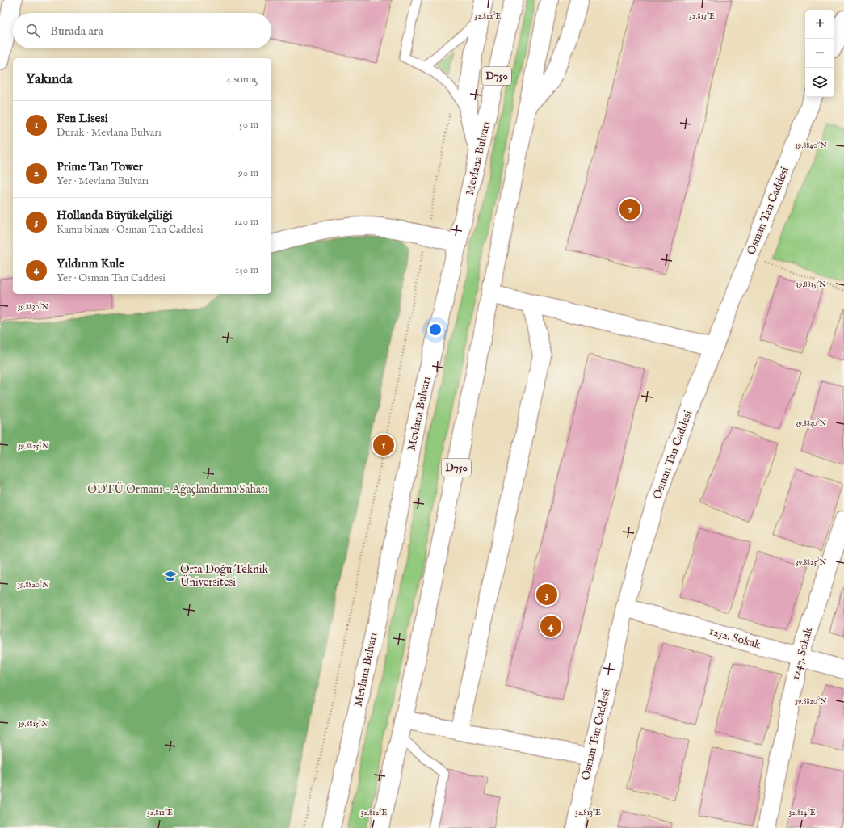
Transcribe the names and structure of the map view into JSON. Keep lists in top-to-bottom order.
{
  "streets": {
    "main road": [
      "D750",
      "Mevlana Bulvarı",
      "Osman Tan Caddesi",
      "1252. Sokak",
      "1247. Sokak"
    ]
  },
  "crossings": [
    ["Osman Tan Caddesi", "1252. Sokak"],
    ["1252. Sokak", "1247. Sokak"]
  ],
  "parks": ["ODTÜ Ormanı - Ağaçlandırma Sahası"],
  "places": {
    "school or university": ["Orta Doğu Teknik Üniversitesi"]
  },
  "page": {
    "map_buttons": ["+", "−"],
    "search": "Burada ara",
    "heading": ["Yakında", "4 sonuç"],
    "list": [
      {
        "mark": "1",
        "name": "Fen Lisesi",
        "note": "Durak · Mevlana Bulvarı",
        "value": "50 m"
      },
      {
        "mark": "2",
        "name": "Prime Tan Tower",
        "note": "Yer · Mevlana Bulvarı",
        "value": "90 m"
      },
      {
        "mark": "3",
        "name": "Hollanda Büyükelçiliği",
        "note": "Kamu binası · Osman Tan Caddesi",
        "value": "120 m"
      },
      {
        "mark": "4",
        "name": "Yıldırım Kule",
        "note": "Yer · Osman Tan Caddesi",
        "value": "130 m"
      }
    ],
    "pins": [
      "2",
      "1",
      "3",
      "4"
    ]
  },
  "coordinates": [
    "32.812°E",
    "32.813°E",
    "39.8840°N",
    "39.8835°N",
    "39.8830°N",
    "39.8825°N",
    "39.8820°N",
    "39.8815°N",
    "32.811°E",
    "32.814°E"
  ]
}
